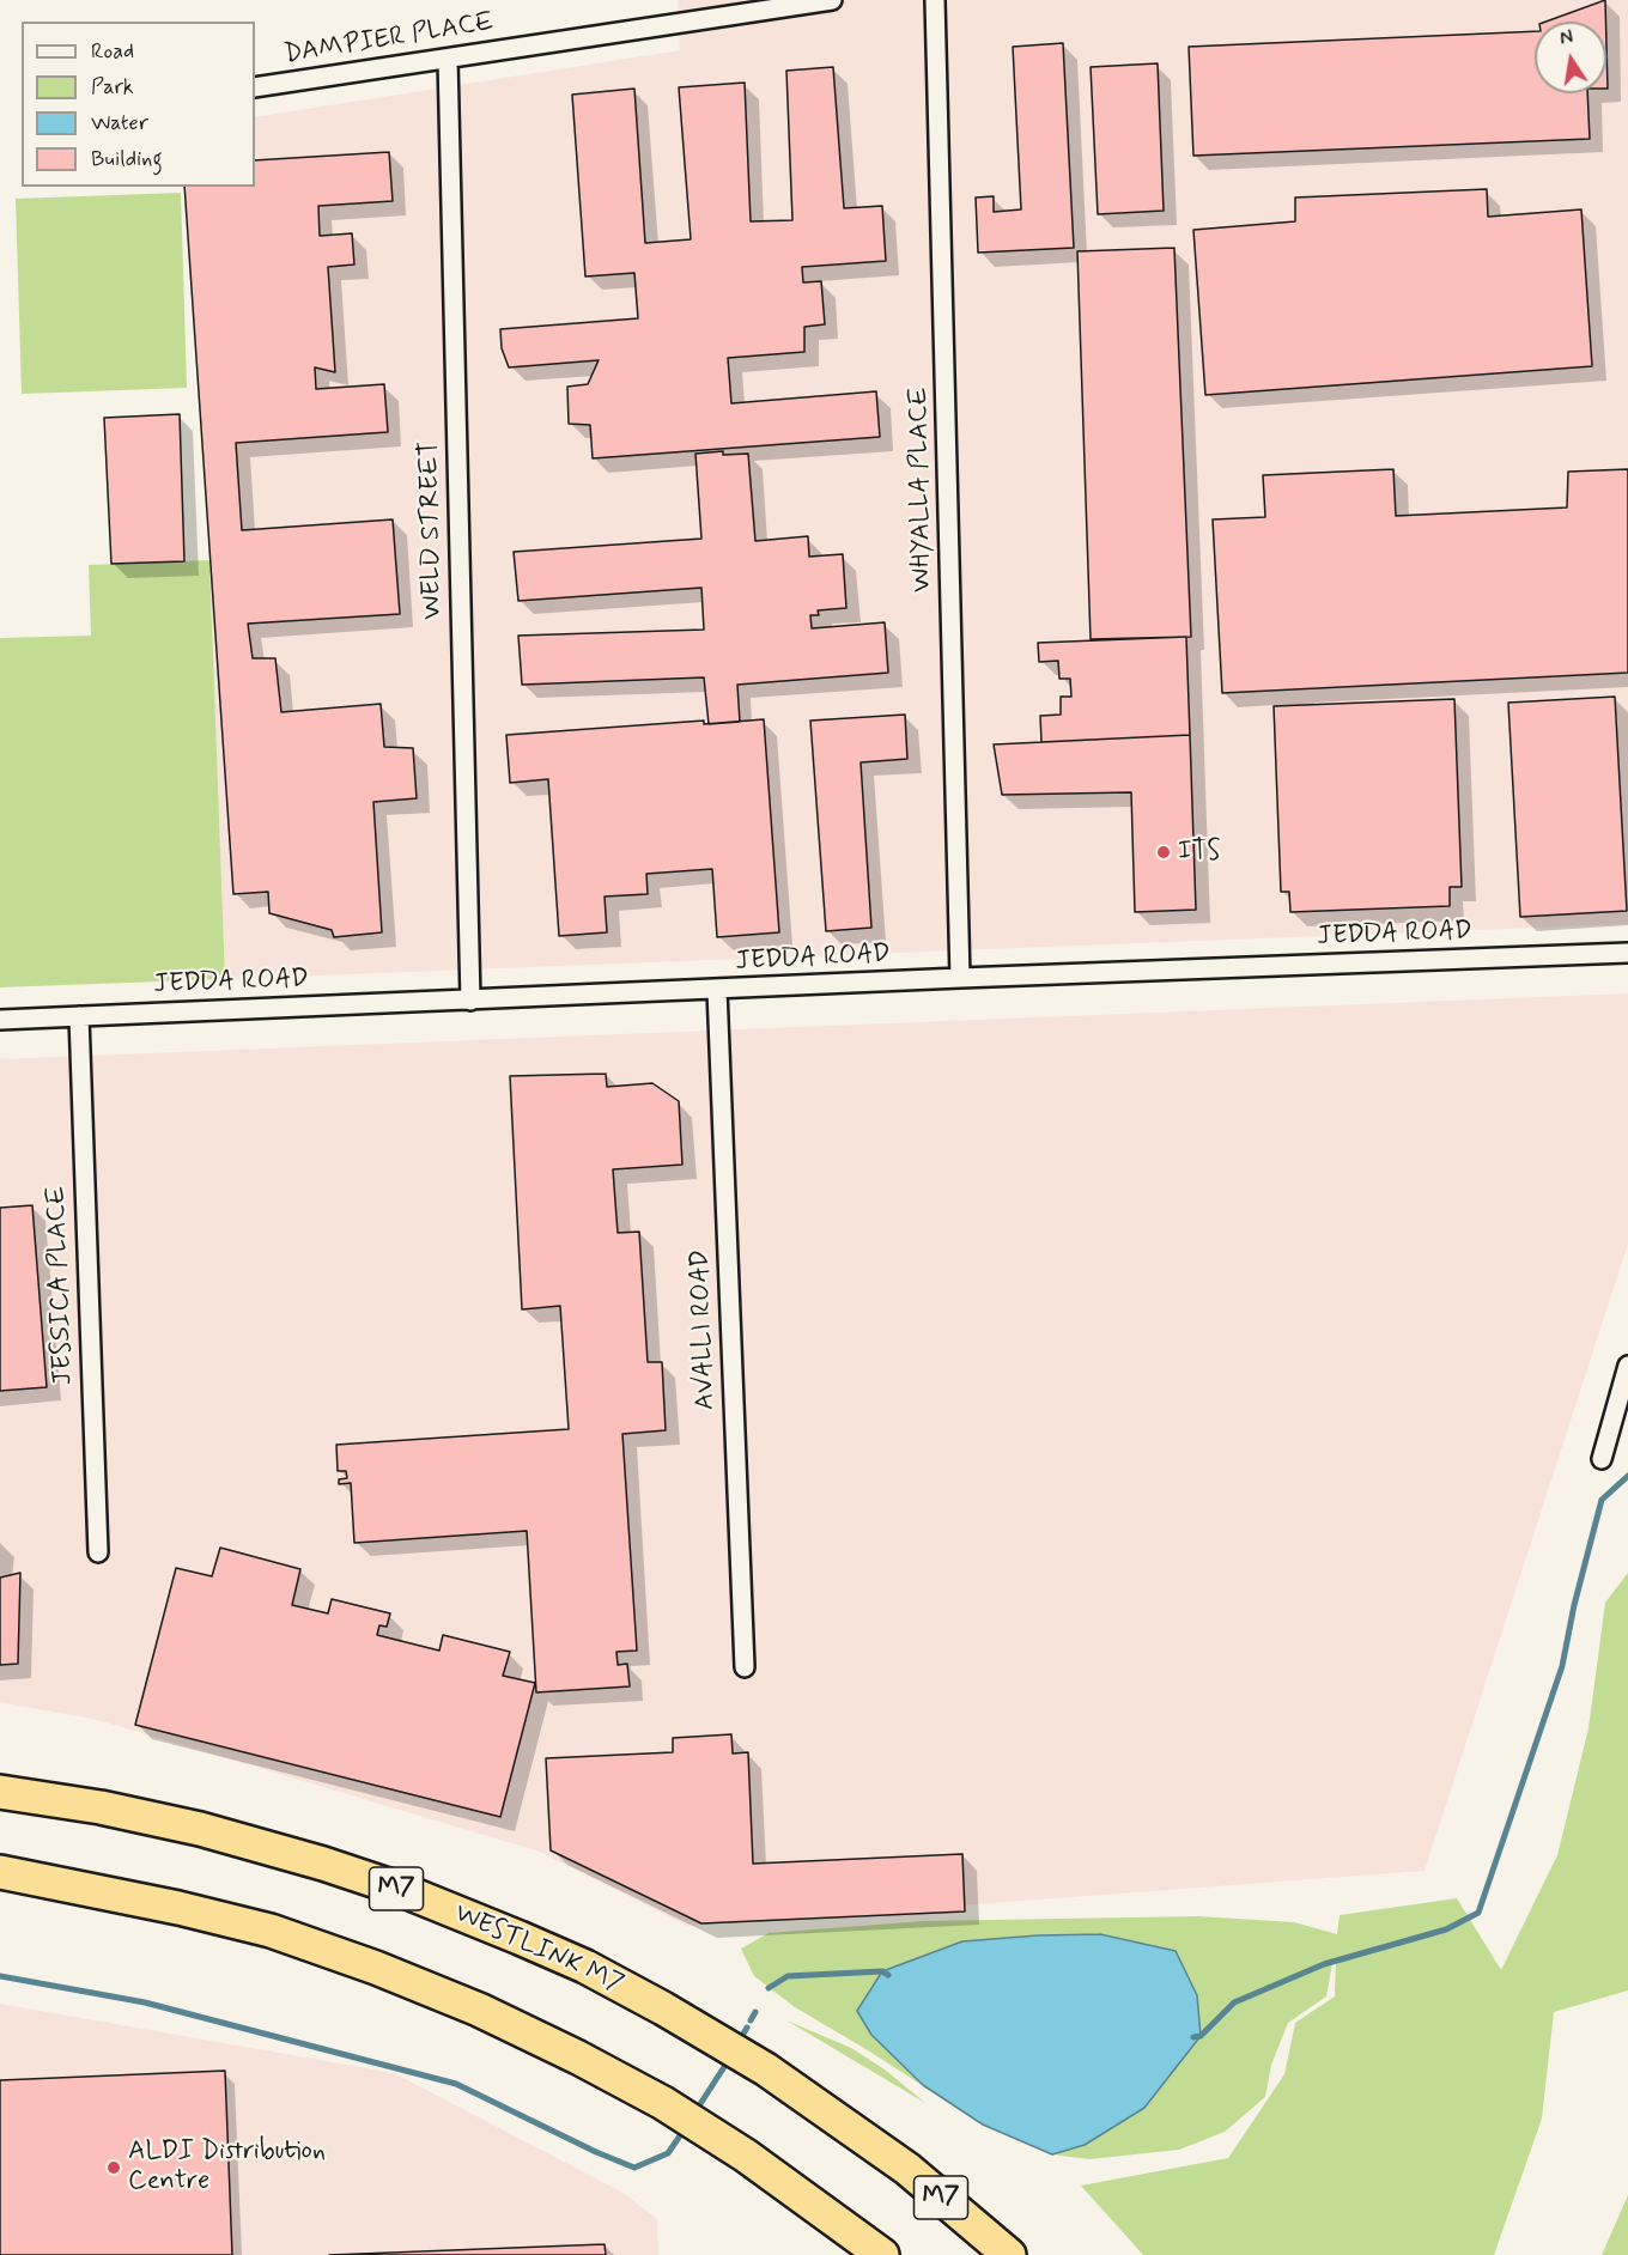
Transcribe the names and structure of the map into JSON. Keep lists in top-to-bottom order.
{
  "streets": {
    "highway": ["M7", "WESTLINK M7"],
    "street": [
      "DAMPIER PLACE",
      "WHYALLA PLACE",
      "WELD STREET",
      "JEDDA ROAD",
      "JESSICA PLACE",
      "AVALLI ROAD"
    ]
  },
  "crossings": [
    ["DAMPIER PLACE", "WELD STREET"],
    ["WHYALLA PLACE", "JEDDA ROAD"],
    ["WELD STREET", "JEDDA ROAD"],
    ["JEDDA ROAD", "JESSICA PLACE"],
    ["JEDDA ROAD", "AVALLI ROAD"]
  ],
  "places": ["ITS", "ALDI Distribution Centre"],
  "legend": [
    "Road",
    "Park",
    "Water",
    "Building"
  ],
  "north": "top"
}
